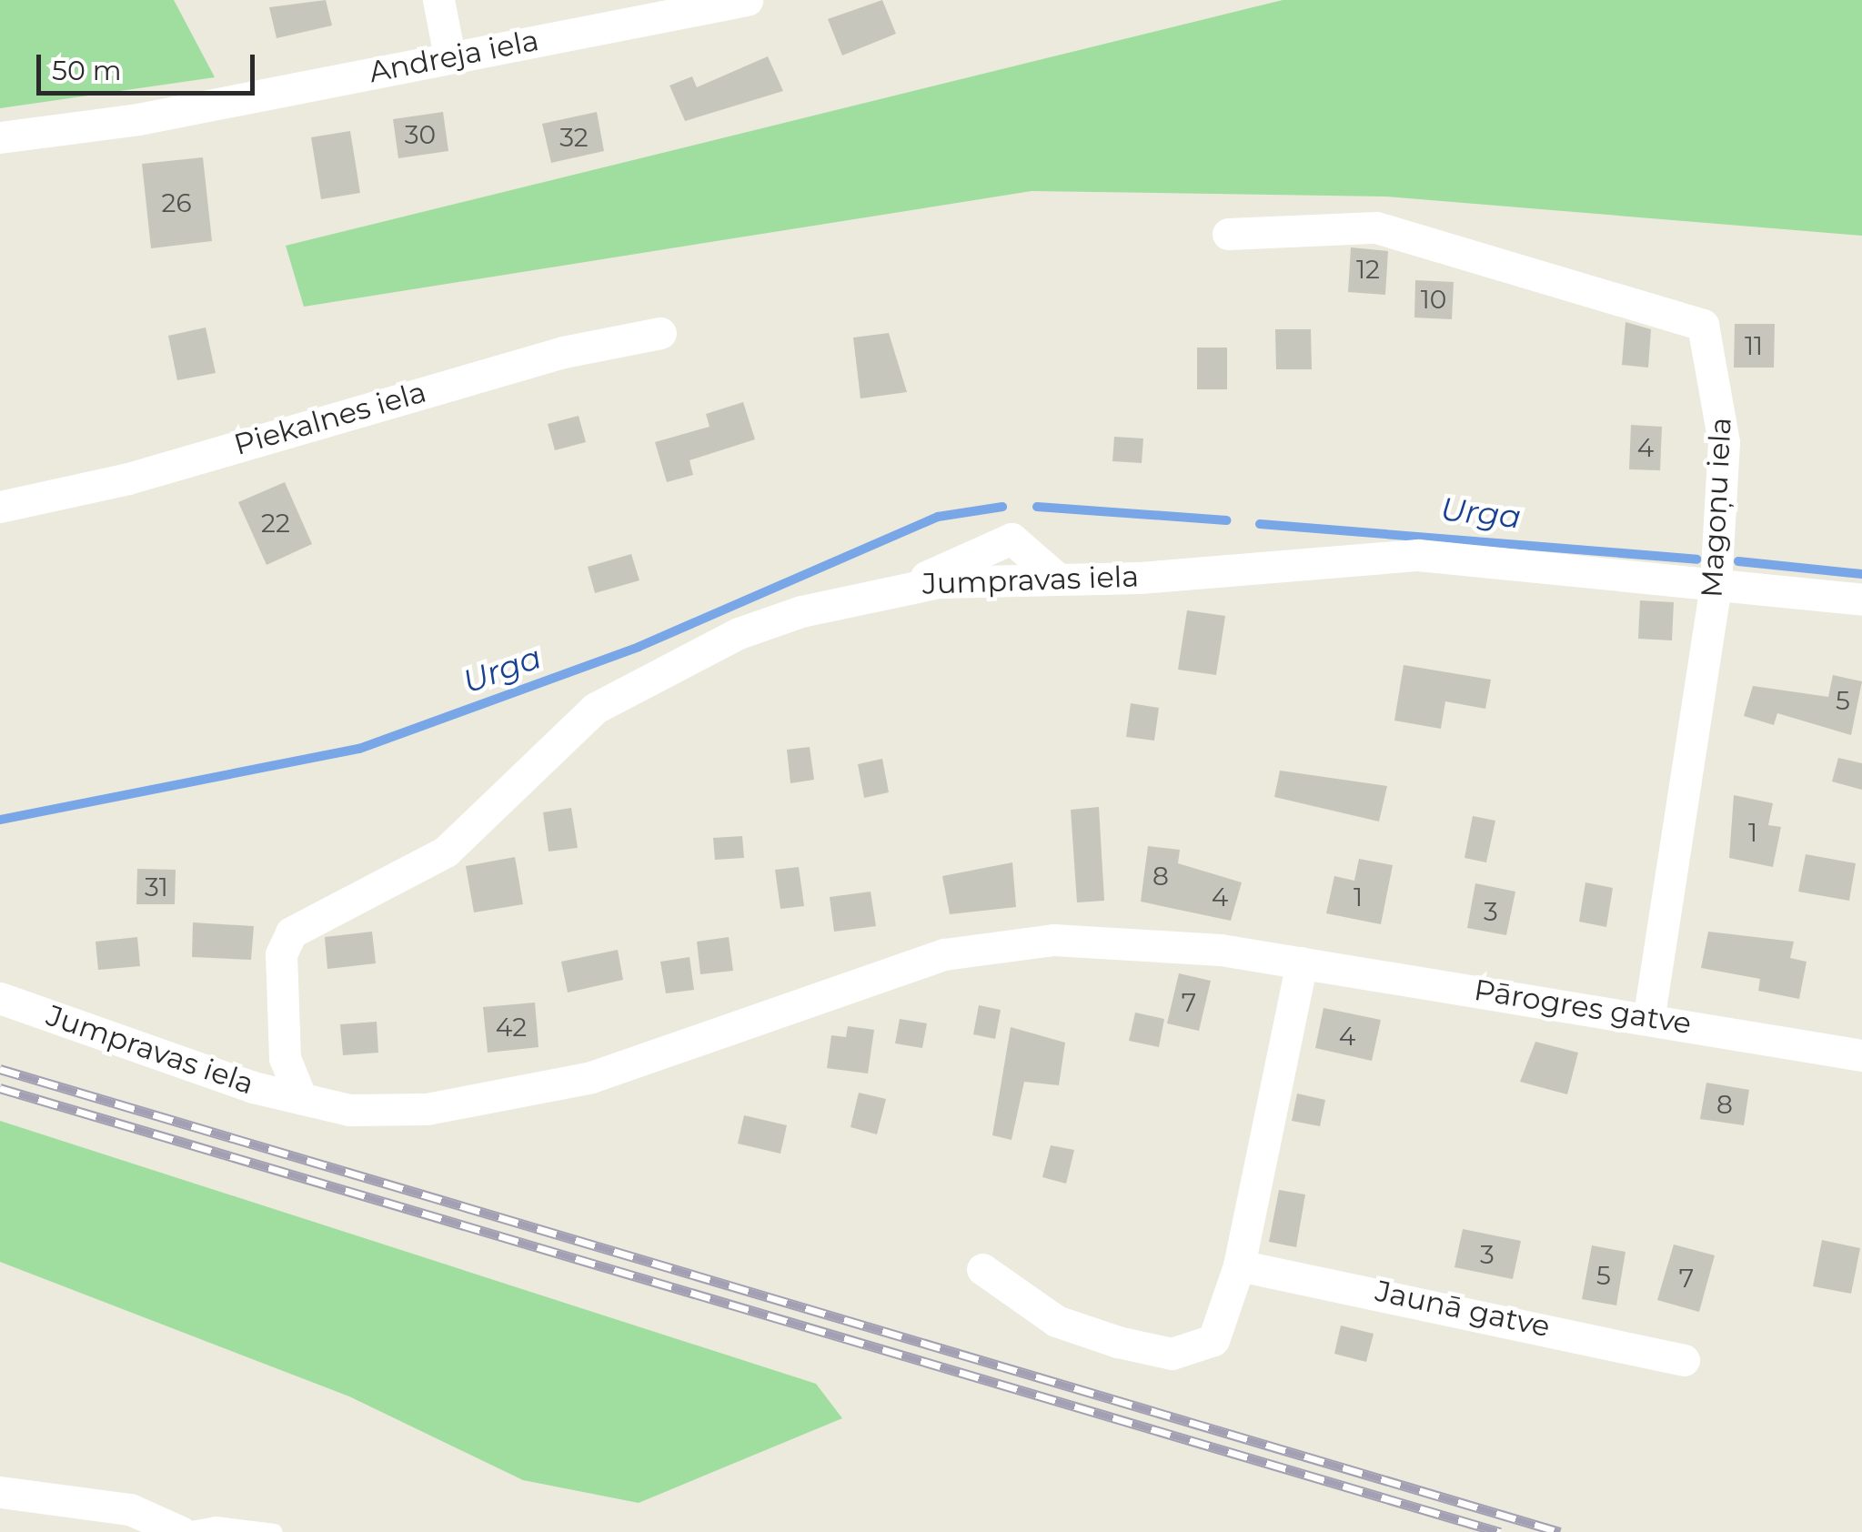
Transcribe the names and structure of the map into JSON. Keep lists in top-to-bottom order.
{
  "streets": {
    "street": [
      "Andreja iela",
      "Piekalnes iela",
      "Magoņu iela",
      "Jumpravas iela",
      "Pārogres gatve",
      "Jaunā gatve"
    ]
  },
  "crossings": [
    ["Magoņu iela", "Jumpravas iela"],
    ["Magoņu iela", "Pārogres gatve"],
    ["Jumpravas iela", "Pārogres gatve"]
  ],
  "water": ["Urga"],
  "house_numbers": [
    "30",
    "32",
    "26",
    "12",
    "10",
    "11",
    "4",
    "22",
    "5",
    "1",
    "8",
    "31",
    "4",
    "1",
    "3",
    "7",
    "42",
    "4",
    "8",
    "3",
    "5",
    "7"
  ],
  "scale_bar": "50 m"
}
